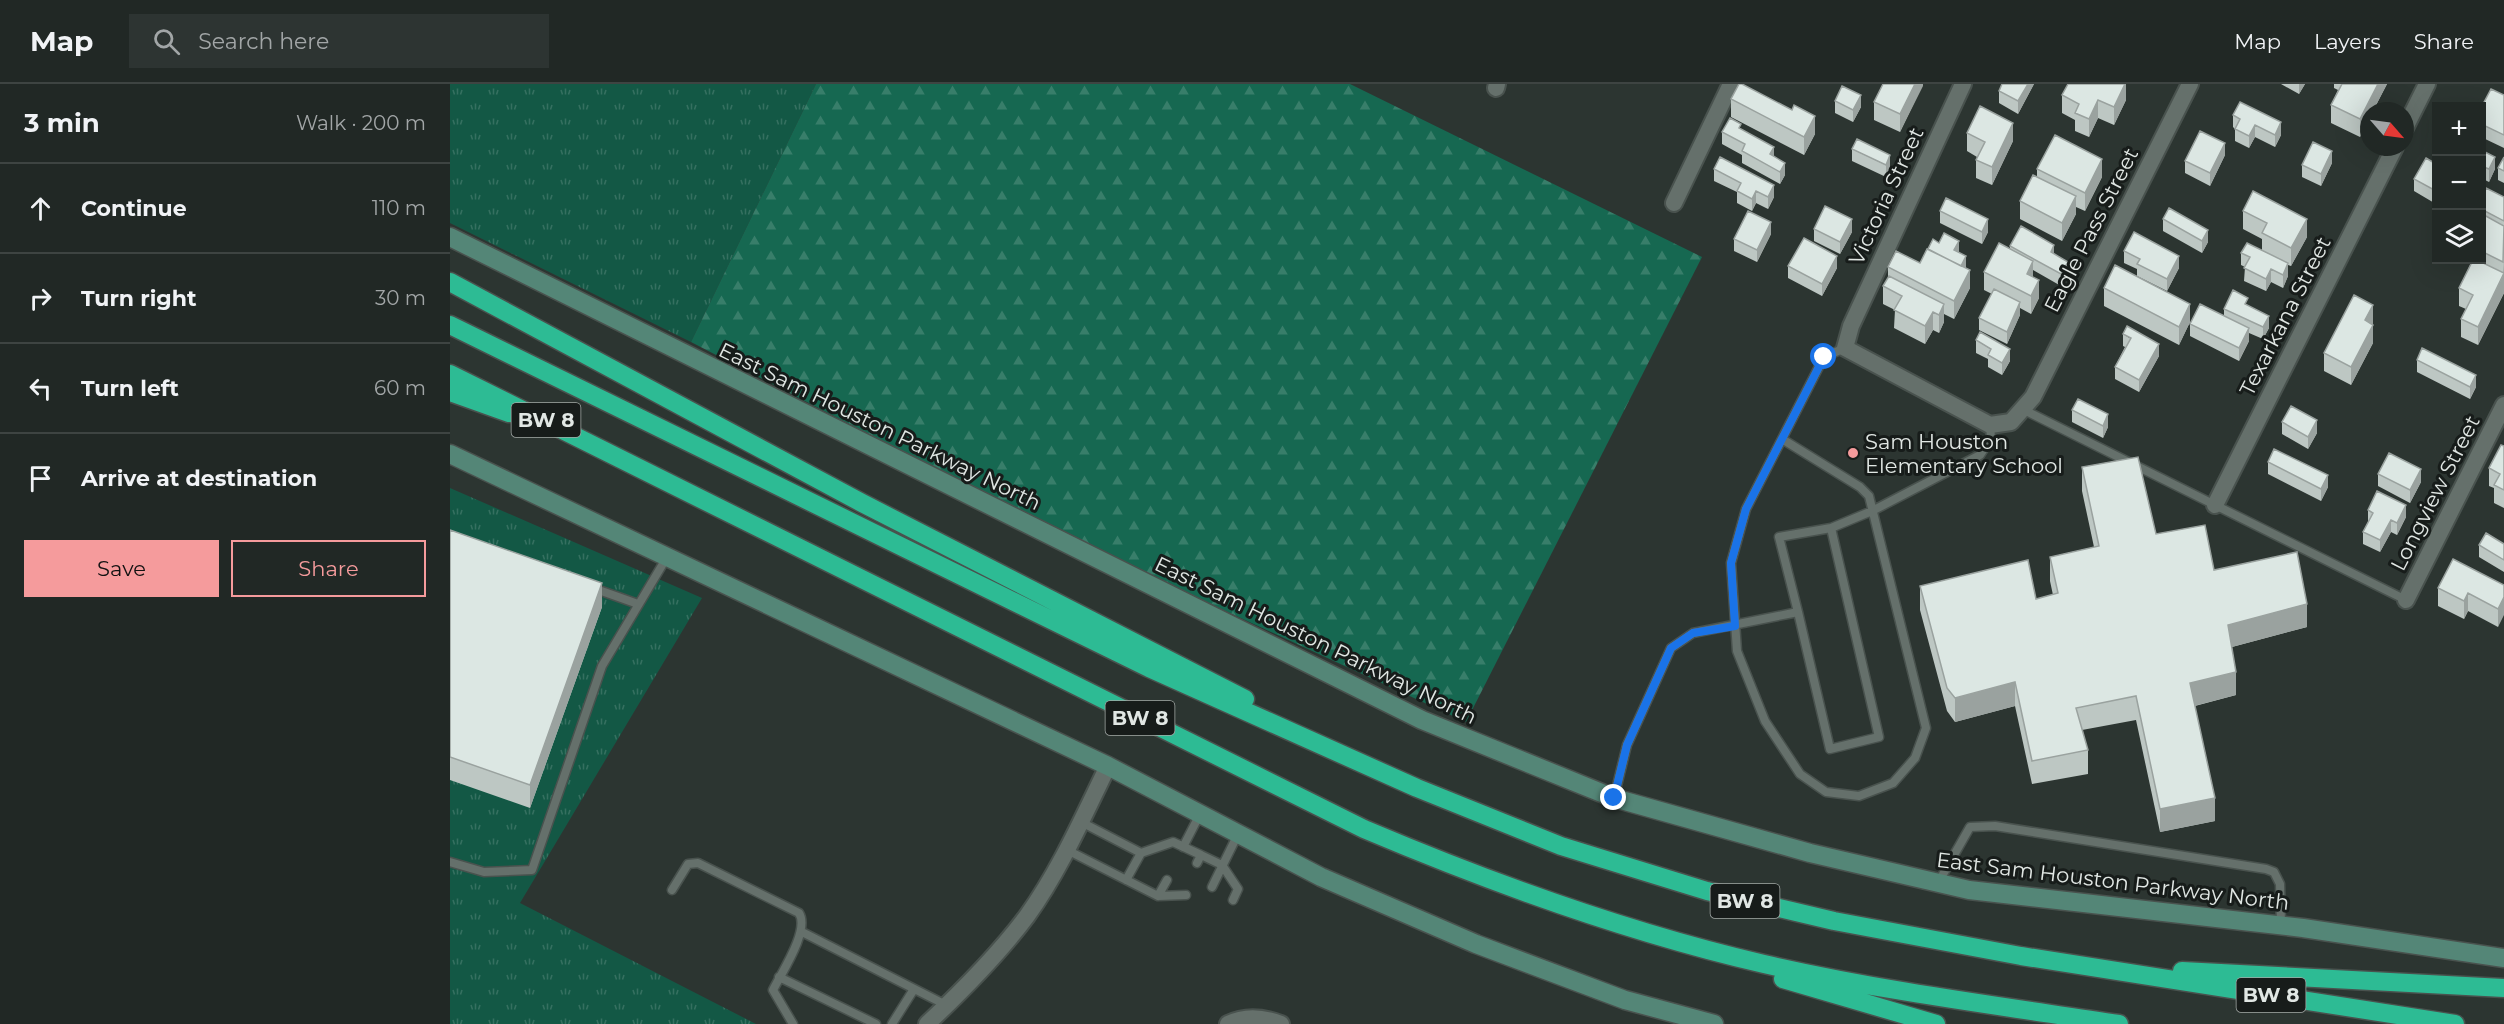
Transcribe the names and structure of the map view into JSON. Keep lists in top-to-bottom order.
{
  "streets": {
    "highway": ["BW 8"],
    "main road": ["East Sam Houston Parkway North"],
    "street": [
      "Victoria Street",
      "Eagle Pass Street",
      "Texarkana Street",
      "Longview Street"
    ]
  },
  "places": ["Sam Houston Elementary School"],
  "north": "bottom right",
  "page": {
    "header": "Map",
    "search": "Search here",
    "nav": ["Map", "Layers", "Share"],
    "heading": ["3 min", "Walk · 200 m"],
    "map_buttons": ["+", "−"],
    "list": [
      ["Continue", "110 m"],
      ["Turn right", "30 m"],
      ["Turn left", "60 m"],
      "Arrive at destination"
    ],
    "buttons": ["Save", "Share"]
  }
}
